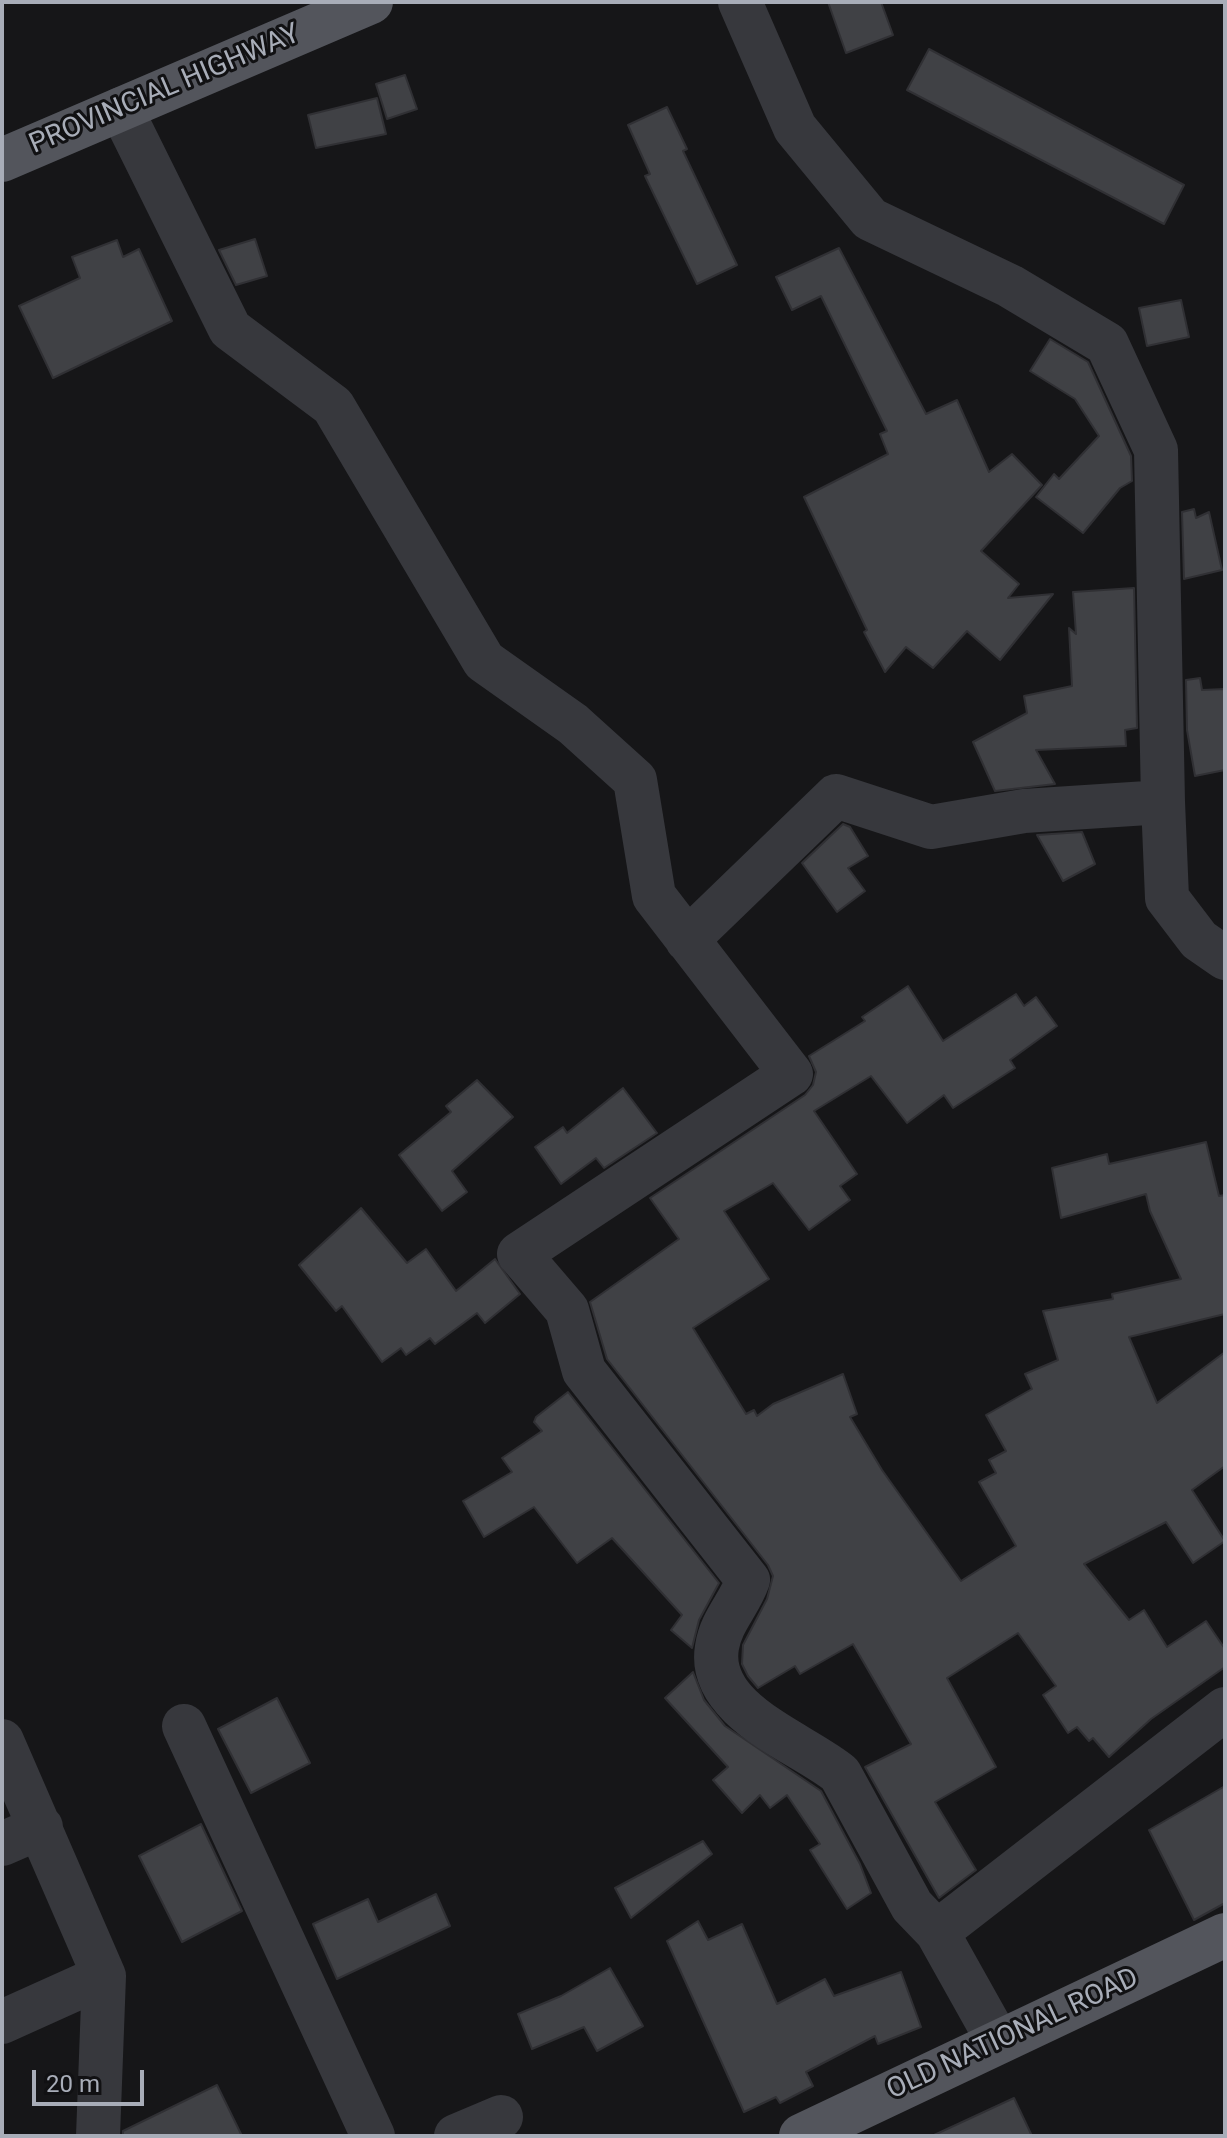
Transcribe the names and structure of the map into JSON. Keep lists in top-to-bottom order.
{
  "streets": {
    "main road": ["PROVINCIAL HIGHWAY", "OLD NATIONAL ROAD"]
  },
  "scale_bar": "20 m"
}
